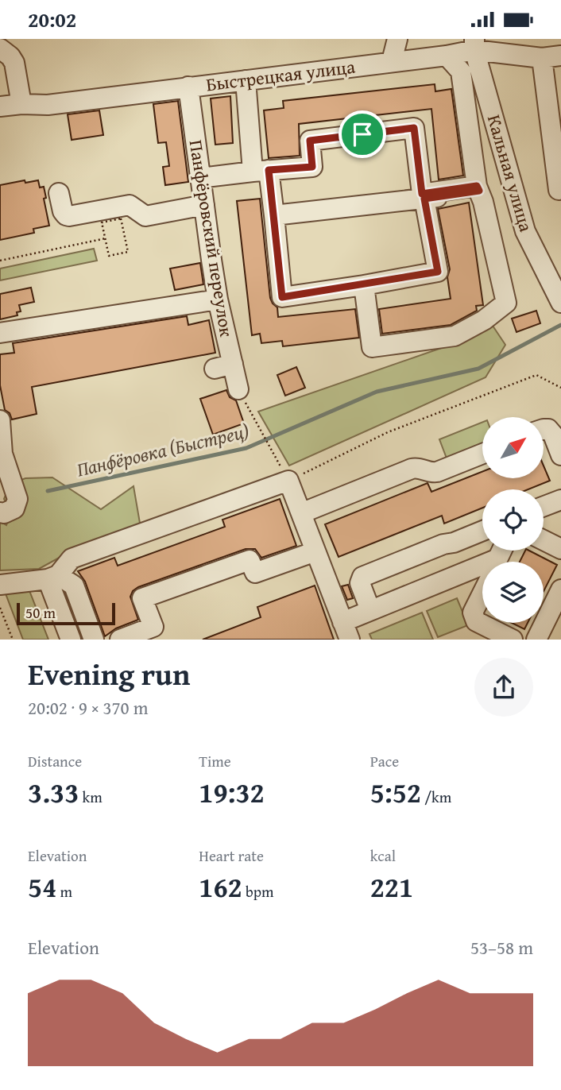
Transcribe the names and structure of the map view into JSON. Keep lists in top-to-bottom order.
{
  "streets": {
    "street": ["Быстрецкая улица", "Кальная улица", "Панфёровский переулок"]
  },
  "crossings": [
    ["Быстрецкая улица", "Кальная улица"],
    ["Быстрецкая улица", "Панфёровский переулок"]
  ],
  "water": ["Панфёровка (Быстрец)"],
  "scale_bar": "50 m",
  "north": "top right",
  "page": {
    "status": "20:02",
    "scale": "50 m",
    "heading": ["Evening run", "20:02 · 9 × 370 m"],
    "stats": [
      ["Distance", "3.33 km"],
      ["Time", "19:32"],
      ["Pace", "5:52 /km"],
      ["Elevation", "54 m"],
      ["Heart rate", "162 bpm"],
      ["kcal", "221"]
    ],
    "chart": ["Elevation", "53–58 m"]
  }
}
